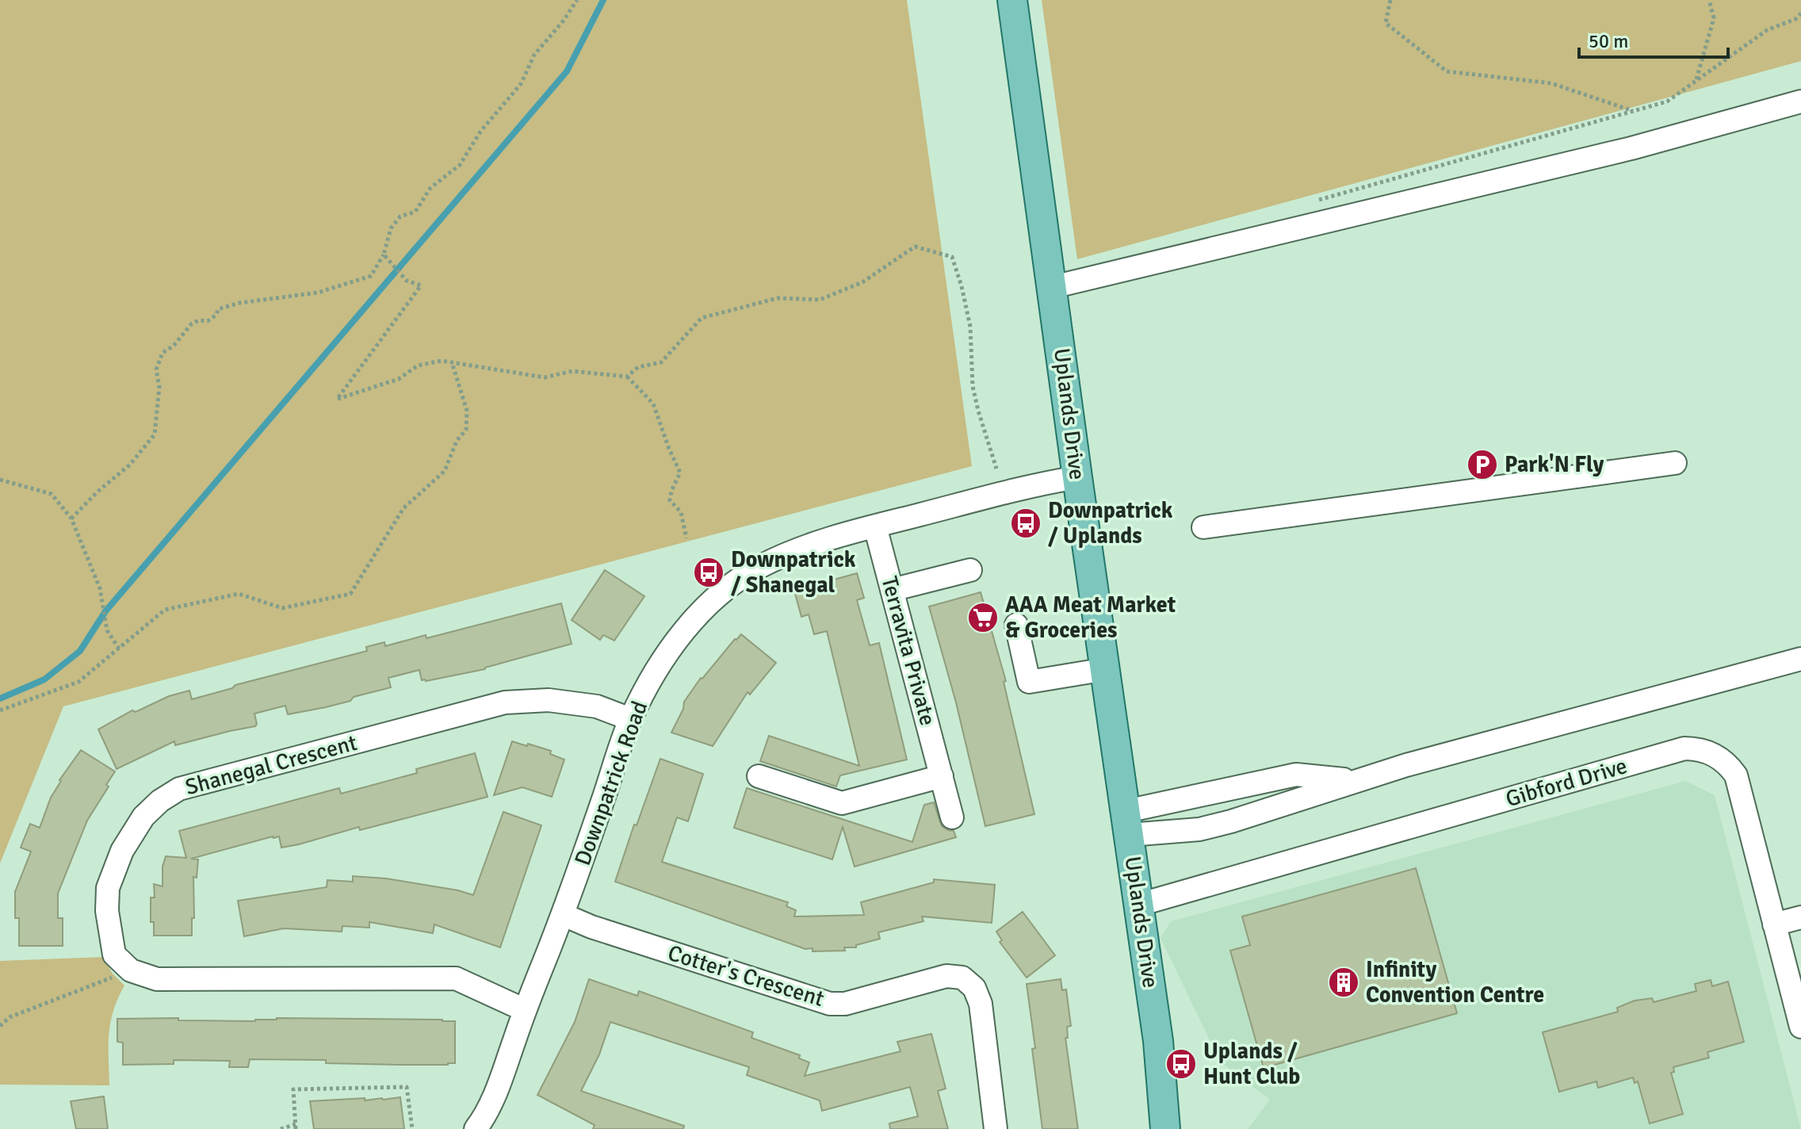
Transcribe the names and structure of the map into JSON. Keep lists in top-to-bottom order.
{
  "streets": {
    "main road": ["Uplands Drive"],
    "street": [
      "Terravita Private",
      "Shanegal Crescent",
      "Gibford Drive",
      "Downpatrick Road",
      "Cotter's Crescent"
    ]
  },
  "crossings": [
    ["Uplands Drive", "Gibford Drive"],
    ["Uplands Drive", "Downpatrick Road"],
    ["Terravita Private", "Downpatrick Road"],
    ["Shanegal Crescent", "Downpatrick Road"],
    ["Downpatrick Road", "Cotter's Crescent"]
  ],
  "places": {
    "parking": ["Park'N Fly"],
    "bus stop": ["Downpatrick / Uplands", "Downpatrick / Shanegal", "Uplands / Hunt Club"],
    "supermarket": ["AAA Meat Market & Groceries"],
    "building": ["Infinity Convention Centre"]
  },
  "scale_bar": "50 m"
}
